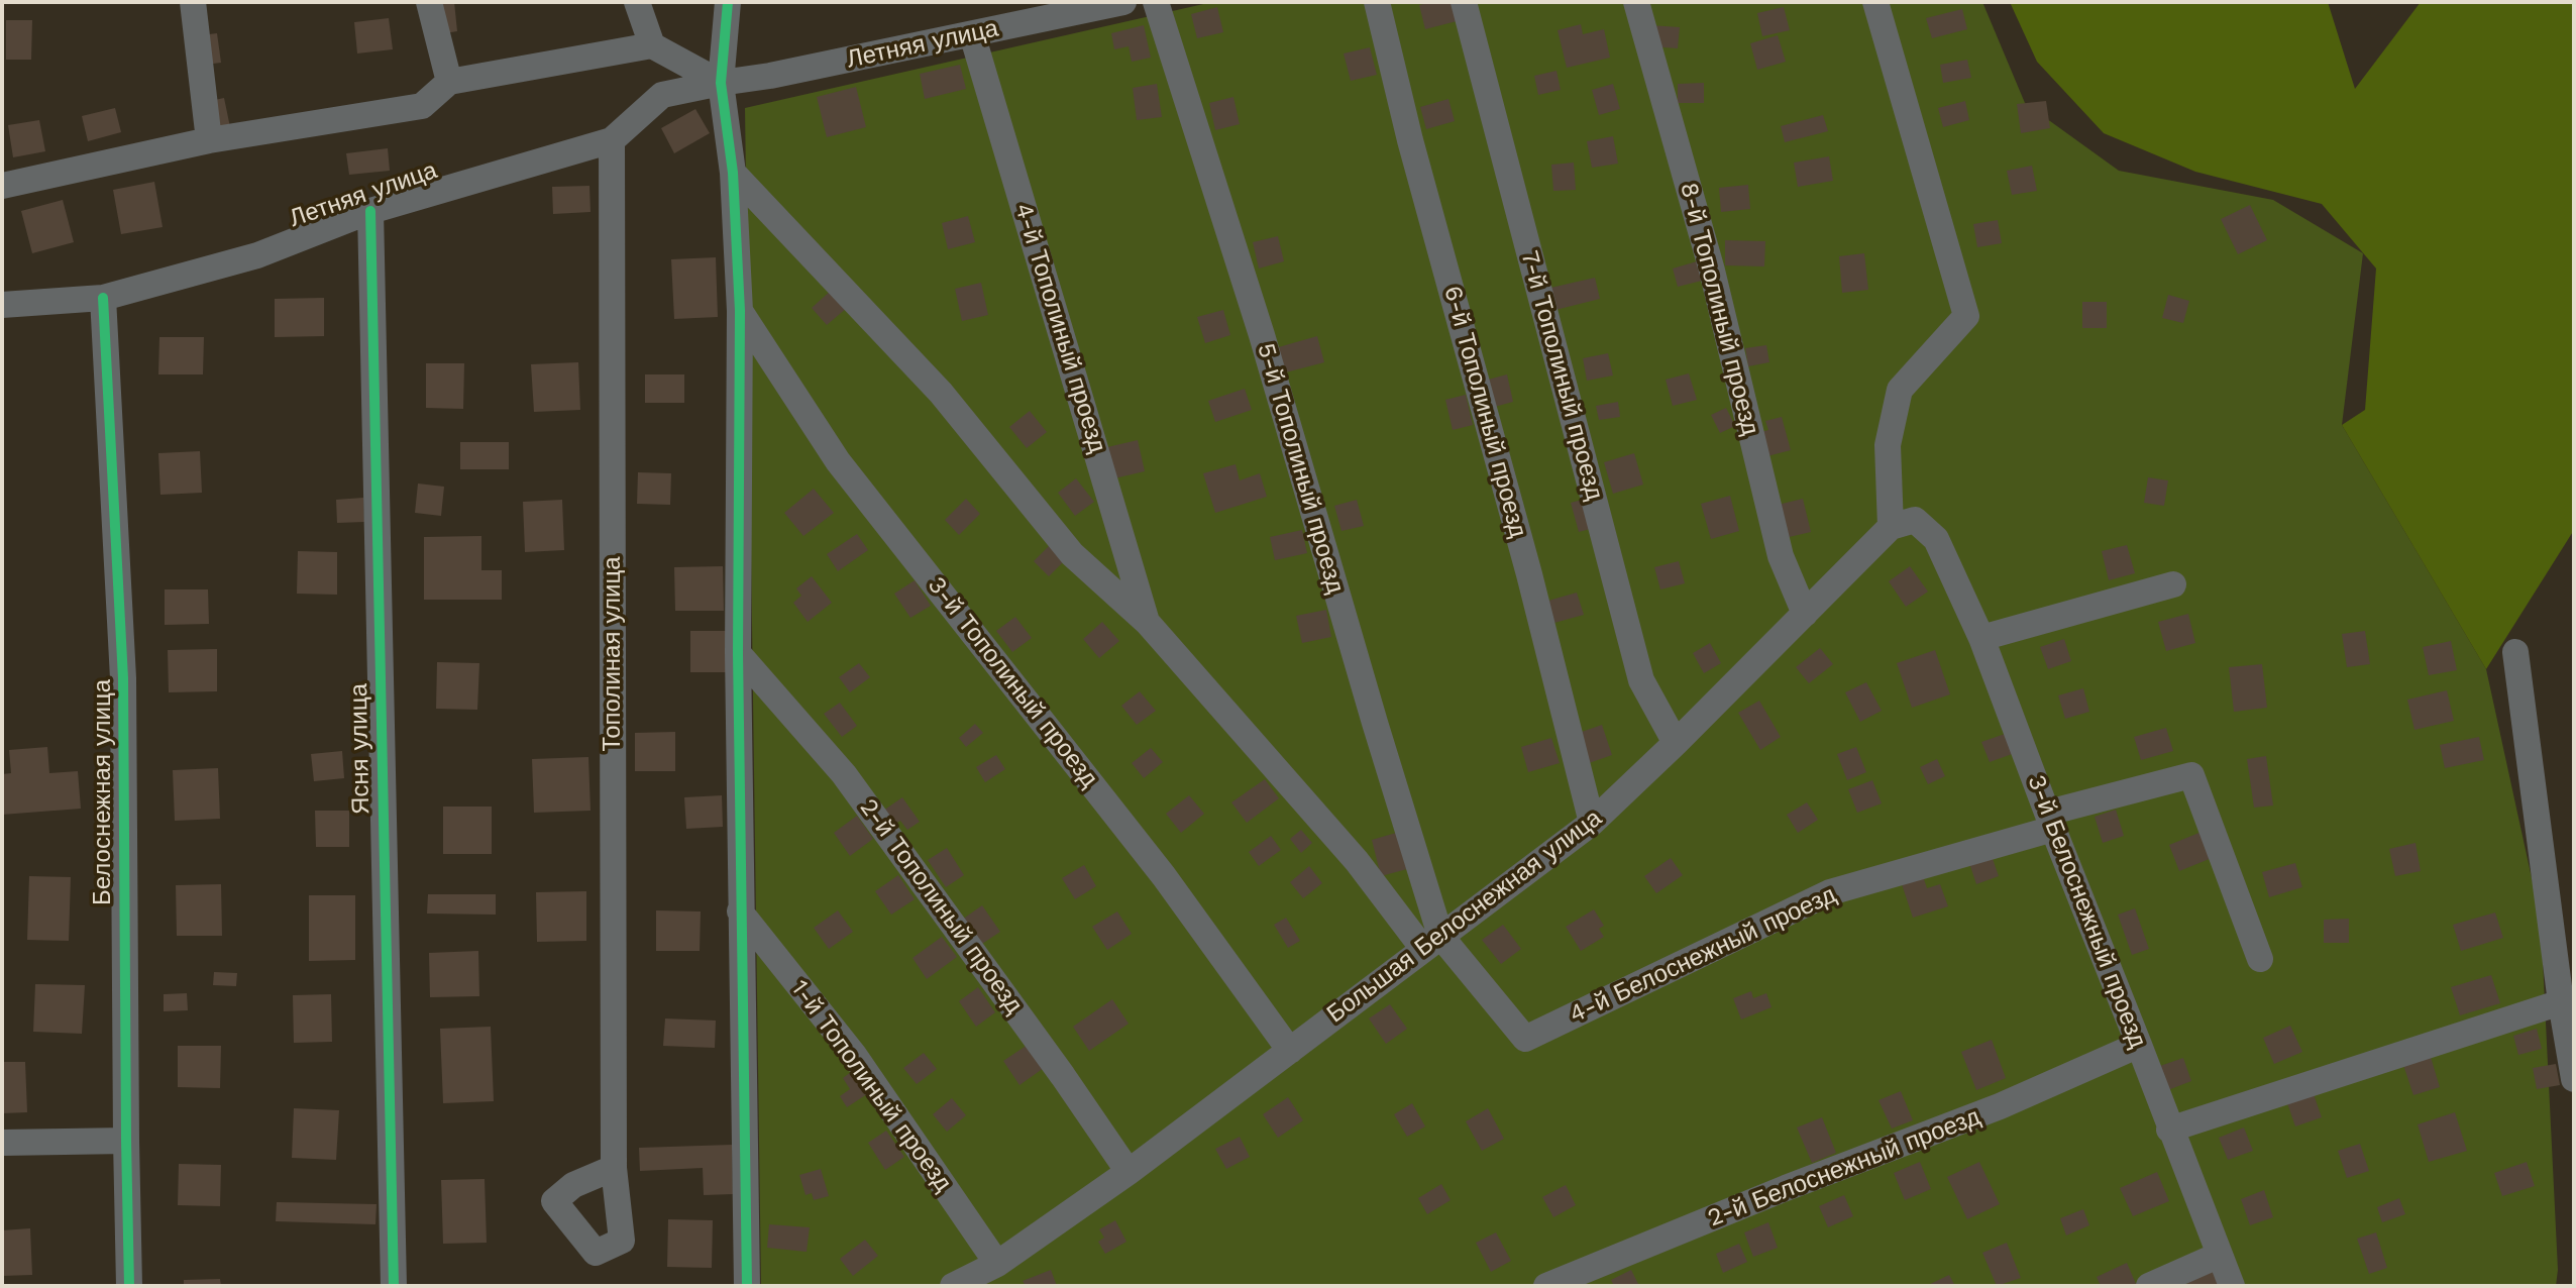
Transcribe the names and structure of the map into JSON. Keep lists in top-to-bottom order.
{
  "streets": {
    "street": [
      "Летняя улица",
      "8-й Тополиный проезд",
      "4-й Тополиный проезд",
      "7-й Тополиный проезд",
      "6-й Тополиный проезд",
      "5-й Тополиный проезд",
      "Тополиная улица",
      "3-й Тополиный проезд",
      "Ясня улица",
      "Белоснежная улица",
      "2-й Тополиный проезд",
      "3-й Белоснежный проезд",
      "Большая Белоснежная улица",
      "4-й Белоснежный проезд",
      "1-й Тополиный проезд",
      "2-й Белоснежный проезд"
    ]
  },
  "crossings": [
    ["Летняя улица", "4-й Тополиный проезд"],
    ["Летняя улица", "Тополиная улица"],
    ["Летняя улица", "Ясня улица"],
    ["Летняя улица", "Белоснежная улица"],
    ["8-й Тополиный проезд", "Большая Белоснежная улица"],
    ["7-й Тополиный проезд", "Большая Белоснежная улица"],
    ["6-й Тополиный проезд", "Большая Белоснежная улица"],
    ["5-й Тополиный проезд", "Большая Белоснежная улица"],
    ["5-й Тополиный проезд", "4-й Белоснежный проезд"],
    ["3-й Тополиный проезд", "Большая Белоснежная улица"],
    ["2-й Тополиный проезд", "Большая Белоснежная улица"],
    ["3-й Белоснежный проезд", "Большая Белоснежная улица"],
    ["3-й Белоснежный проезд", "4-й Белоснежный проезд"],
    ["3-й Белоснежный проезд", "2-й Белоснежный проезд"],
    ["Большая Белоснежная улица", "4-й Белоснежный проезд"],
    ["Большая Белоснежная улица", "1-й Тополиный проезд"]
  ]
}
